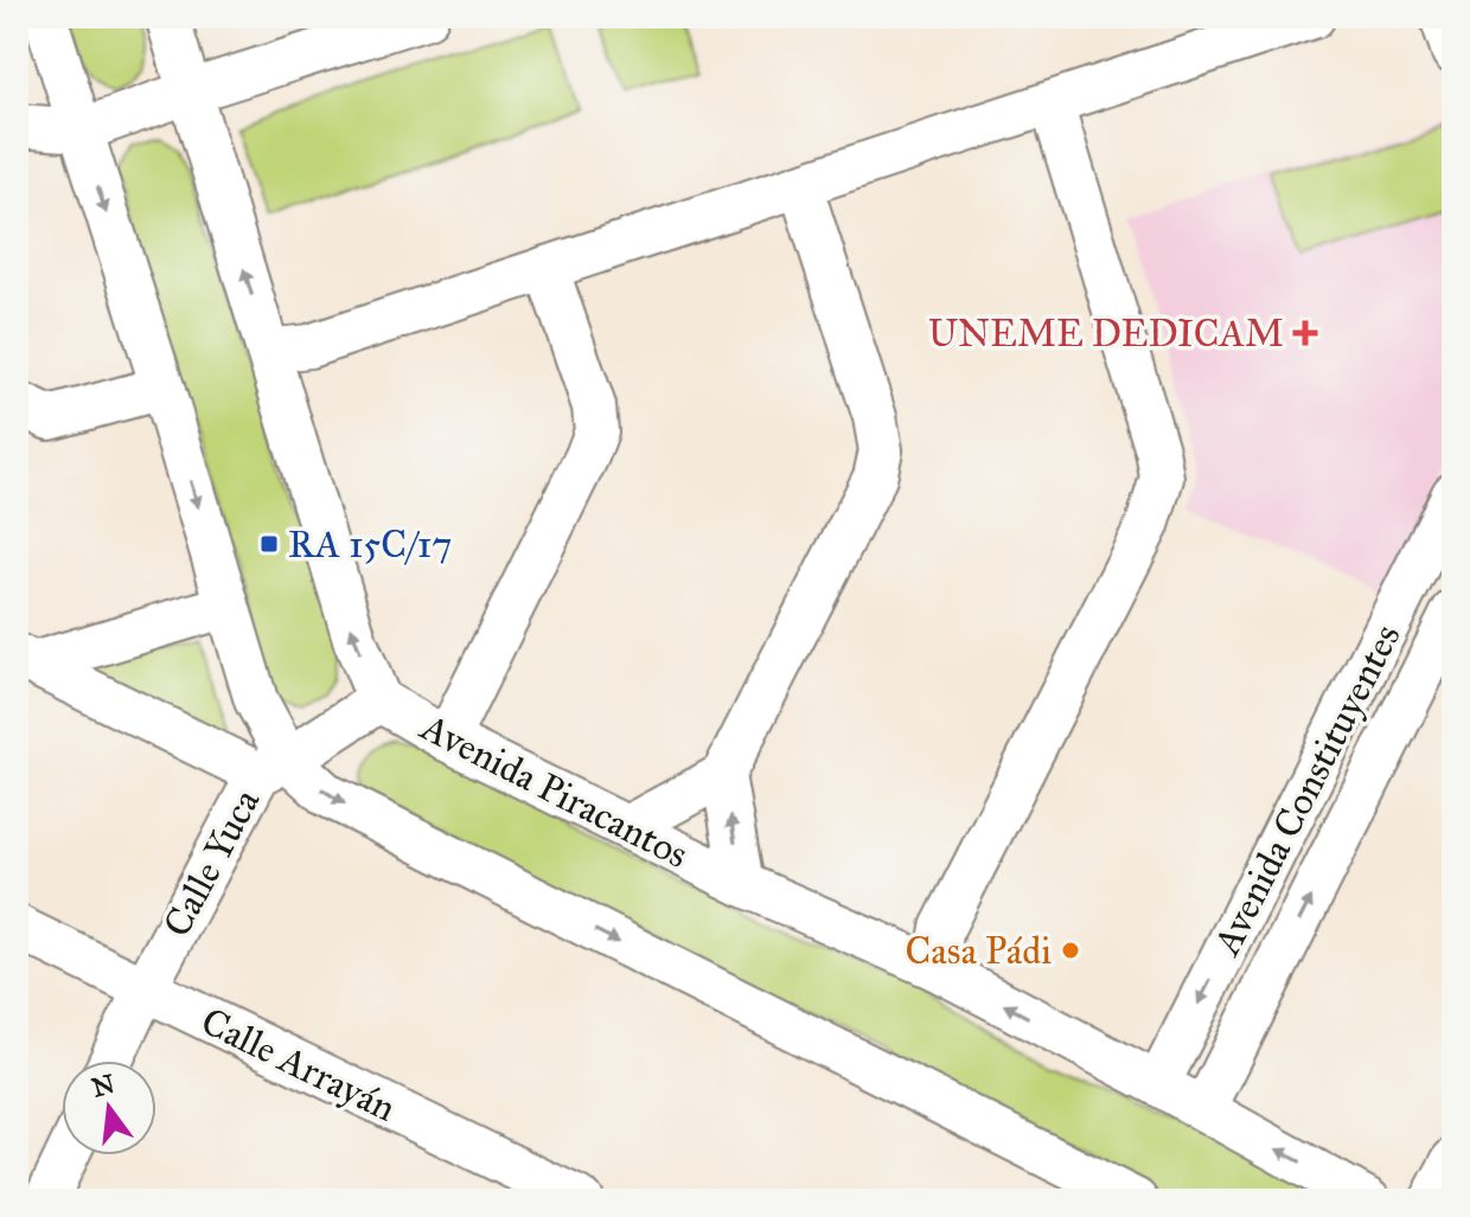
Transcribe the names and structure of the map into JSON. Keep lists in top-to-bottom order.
{
  "streets": {
    "street": [
      "Avenida Constituyentes",
      "Avenida Piracantos",
      "Calle Yuca",
      "Calle Arrayán"
    ]
  },
  "crossings": [
    ["Avenida Constituyentes", "Avenida Piracantos"],
    ["Avenida Piracantos", "Calle Yuca"],
    ["Calle Yuca", "Calle Arrayán"]
  ],
  "places": {
    "health": ["UNEME DEDICAM"],
    "transit": ["RA 15C/17"],
    "other": ["Casa Pádi"]
  },
  "north": "top"
}
